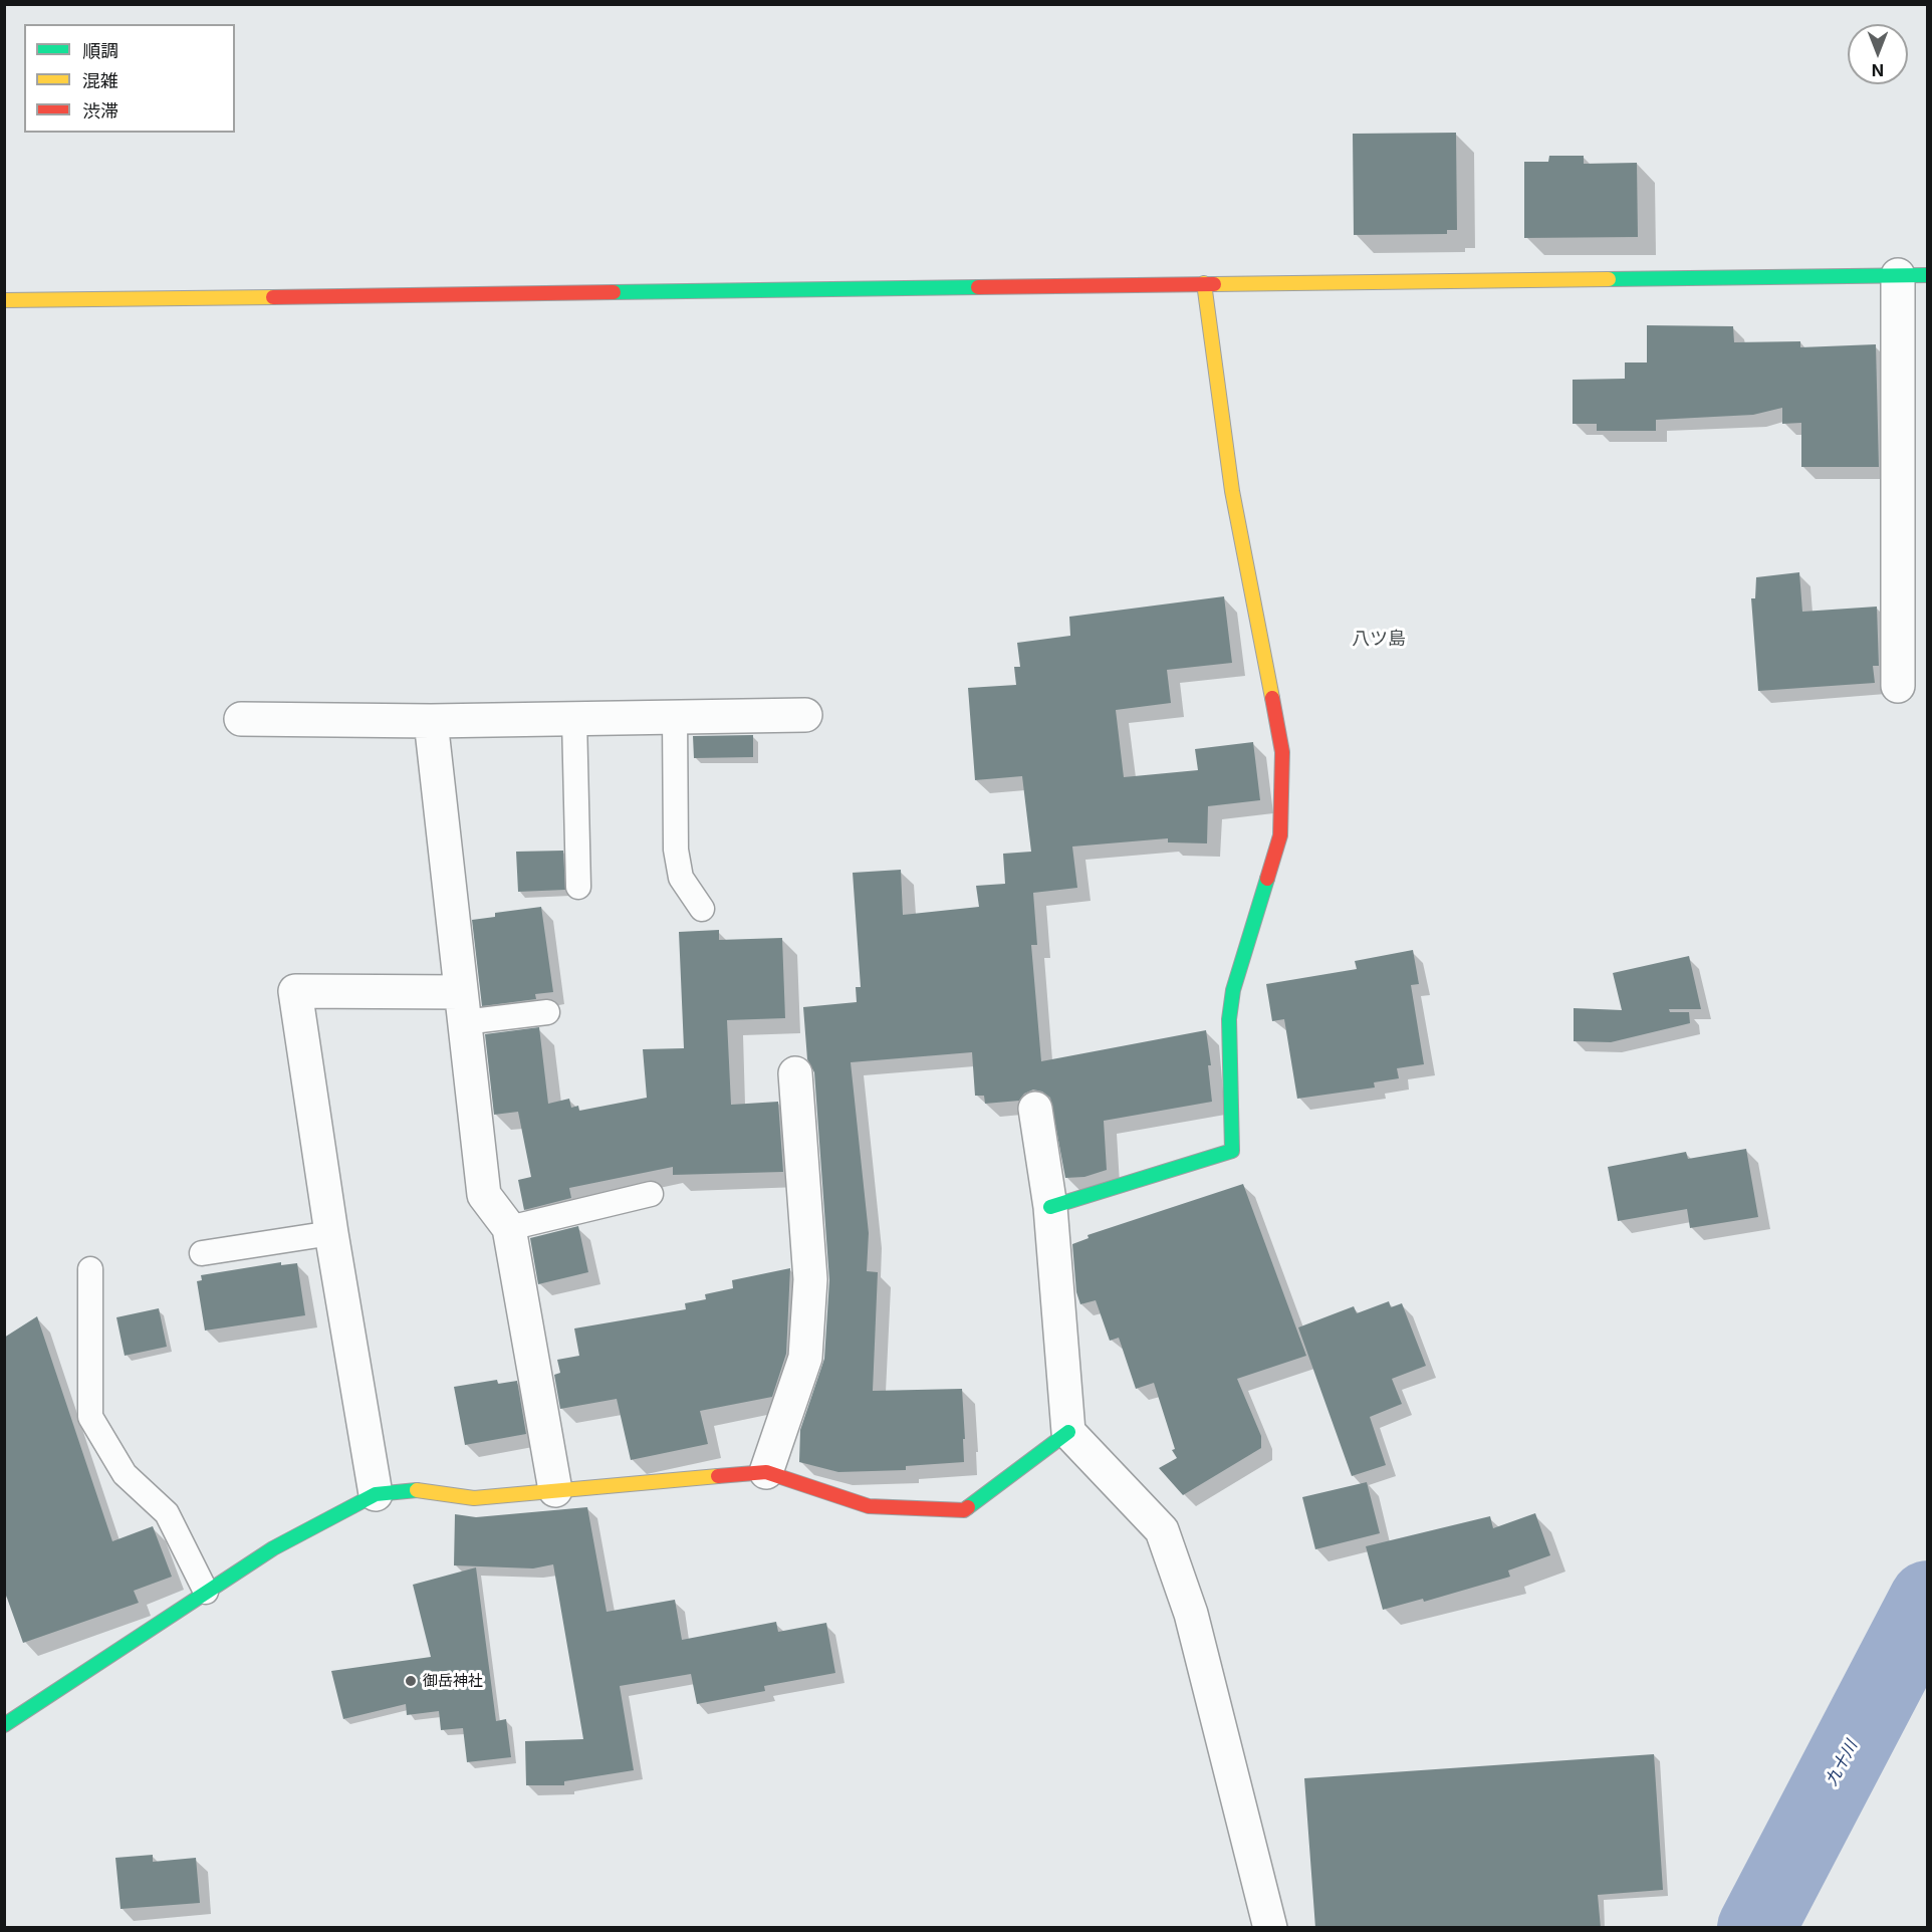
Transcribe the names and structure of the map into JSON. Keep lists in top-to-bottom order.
{
  "districts": ["八ツ島"],
  "water": ["九十川"],
  "places": ["御岳神社"],
  "legend": ["順調", "混雑", "渋滞"],
  "north": "bottom"
}
